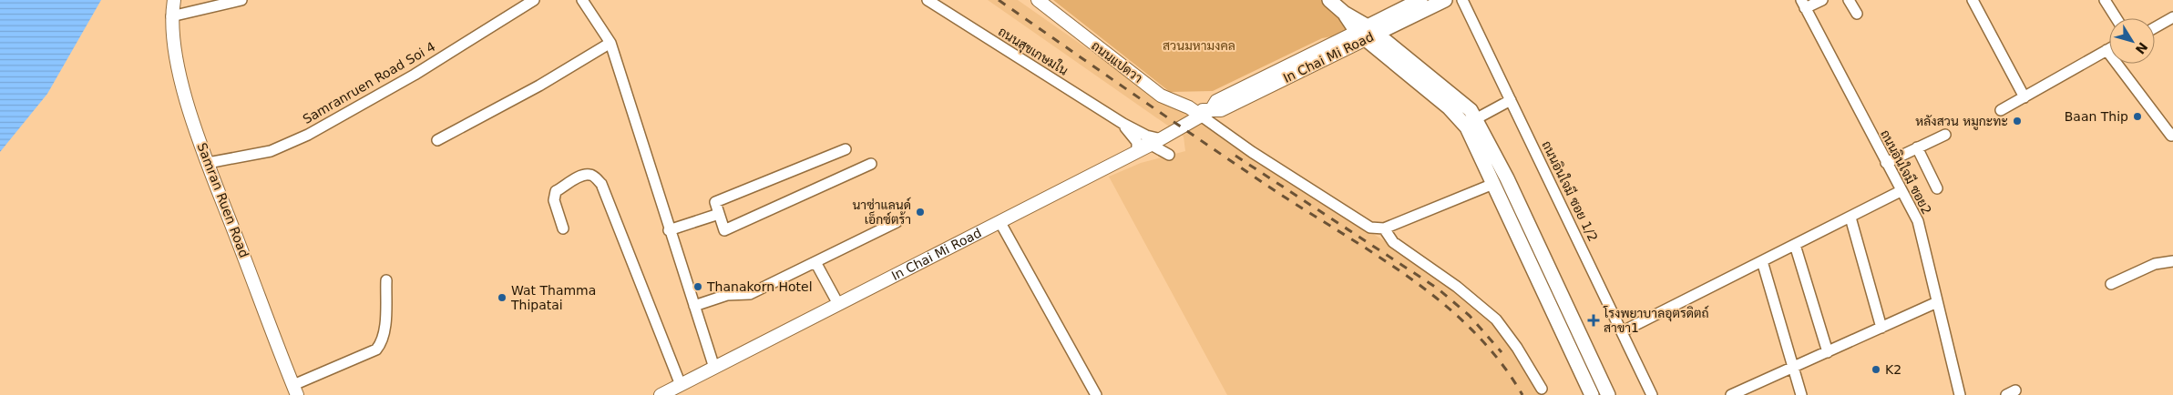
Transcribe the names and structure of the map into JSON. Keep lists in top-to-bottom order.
{
  "streets": {
    "main road": ["In Chai Mi Road"],
    "street": [
      "ถนนสุขเกษมใน",
      "ถนนแปดวา",
      "Samranruen Road Soi 4",
      "ถนนอินใจมี ซอย2",
      "ถนนอินใจมี ซอย 1/2",
      "Samran Ruen Road"
    ]
  },
  "crossings": [
    ["ถนนสุขเกษมใน", "In Chai Mi Road"],
    ["In Chai Mi Road", "ถนนแปดวา"],
    ["Samranruen Road Soi 4", "Samran Ruen Road"]
  ],
  "parks": ["สวนมหามงคล"],
  "places": {
    "other": [
      "Baan Thip",
      "หลังสวน หมูกะทะ",
      "นาซ่าแลนด์ เอ็กซ์ตร้า",
      "Thanakorn Hotel",
      "Wat Thamma Thipatai",
      "K2"
    ],
    "health": ["โรงพยาบาลอุตรดิตถ์ สาขา1"]
  },
  "north": "bottom right"
}
